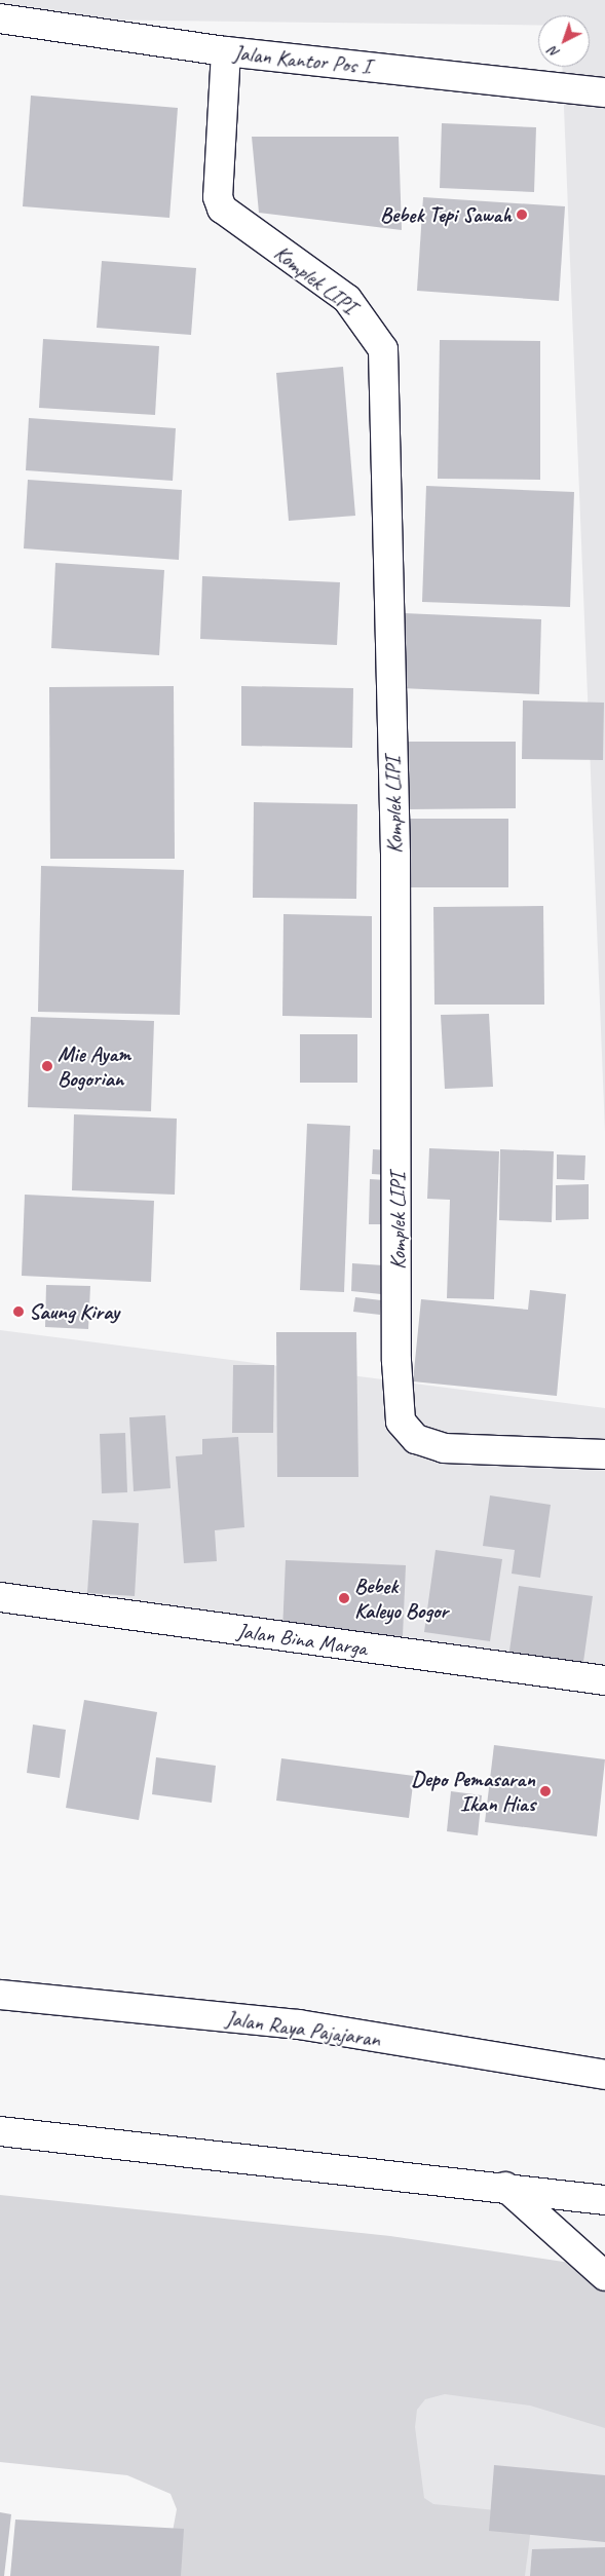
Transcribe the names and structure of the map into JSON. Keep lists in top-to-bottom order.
{
  "streets": {
    "main road": [
      "Jalan Kantor Pos I",
      "Komplek LIPI",
      "Jalan Bina Marga",
      "Jalan Raya Pajajaran"
    ]
  },
  "crossings": [
    ["Jalan Kantor Pos I", "Komplek LIPI"]
  ],
  "places": [
    "Bebek Tepi Sawah",
    "Mie Ayam Bogorian",
    "Saung Kiray",
    "Bebek Kaleyo Bogor",
    "Depo Pemasaran Ikan Hias"
  ],
  "north": "bottom left"
}
